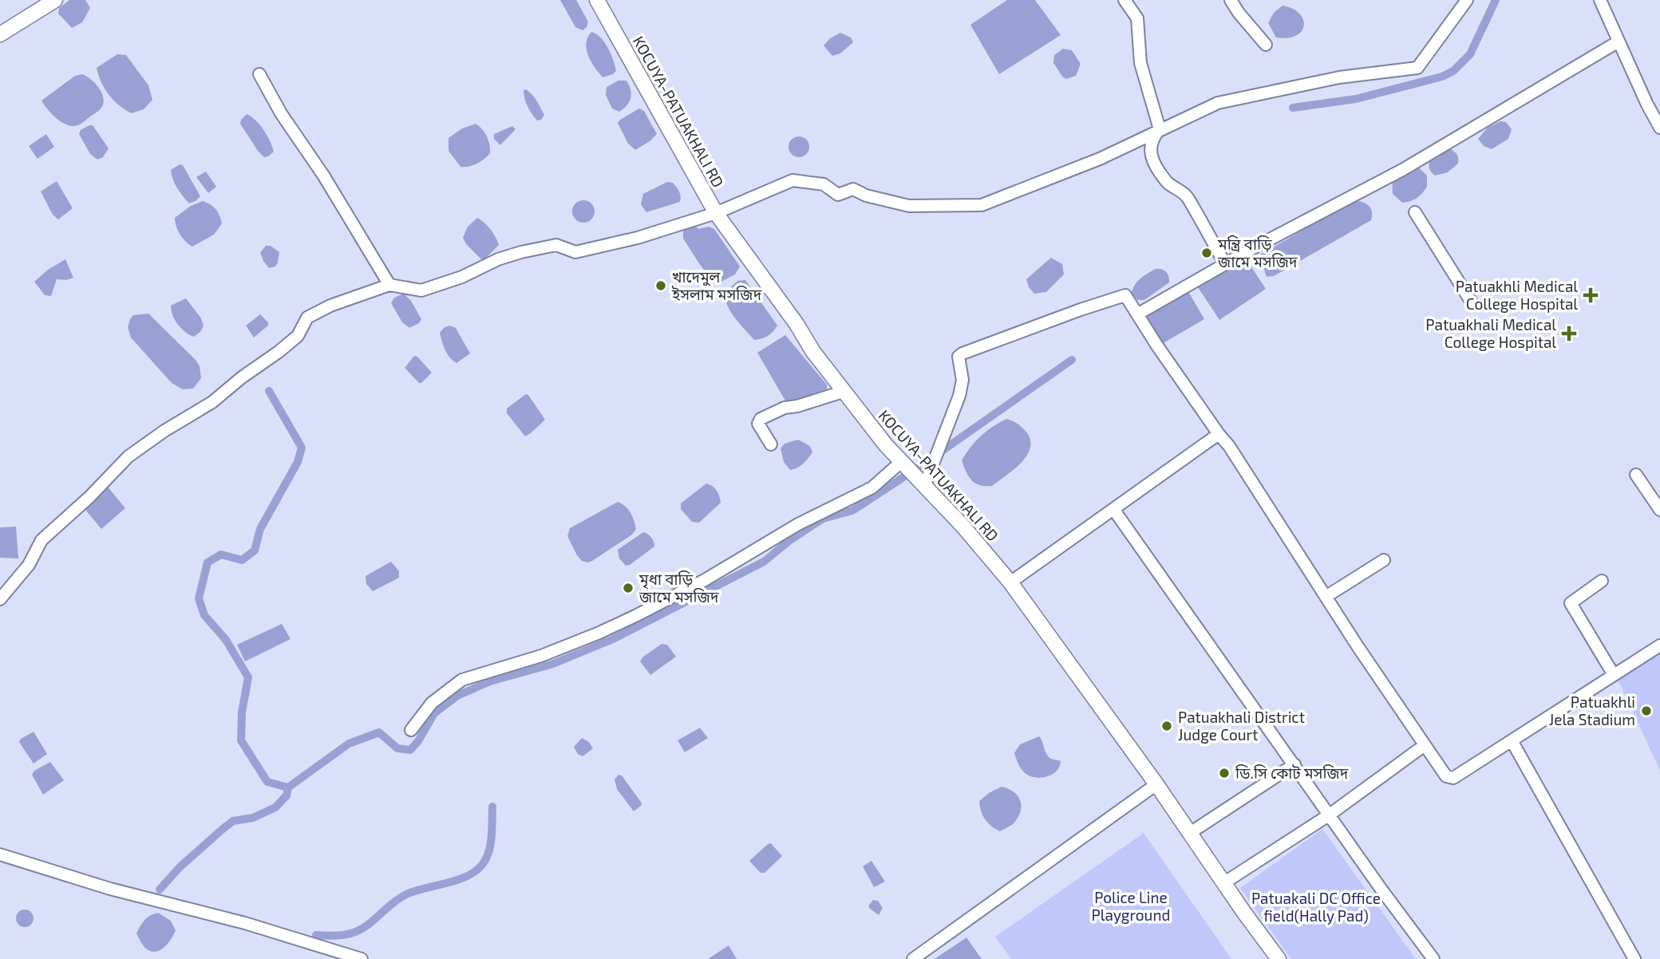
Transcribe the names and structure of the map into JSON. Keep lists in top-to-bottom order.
{
  "streets": {
    "main road": ["KOCUYA-PATUAKHALI RD"]
  },
  "parks": ["Police Line Playground", "Patuakali DC Office field(Hally Pad)"],
  "places": {
    "other": [
      "মন্ত্রি বাড়ি জামে মসজিদ",
      "খাদেমুল ইসলাম মসজিদ",
      "মৃধা বাড়ি জামে মসজিদ",
      "Patuakhli Jela Stadium",
      "Patuakhali District Judge Court",
      "ডি.সি কোট মসজিদ"
    ],
    "health": ["Patuakhli Medical College Hospital", "Patuakhali Medical College Hospital"]
  }
}
